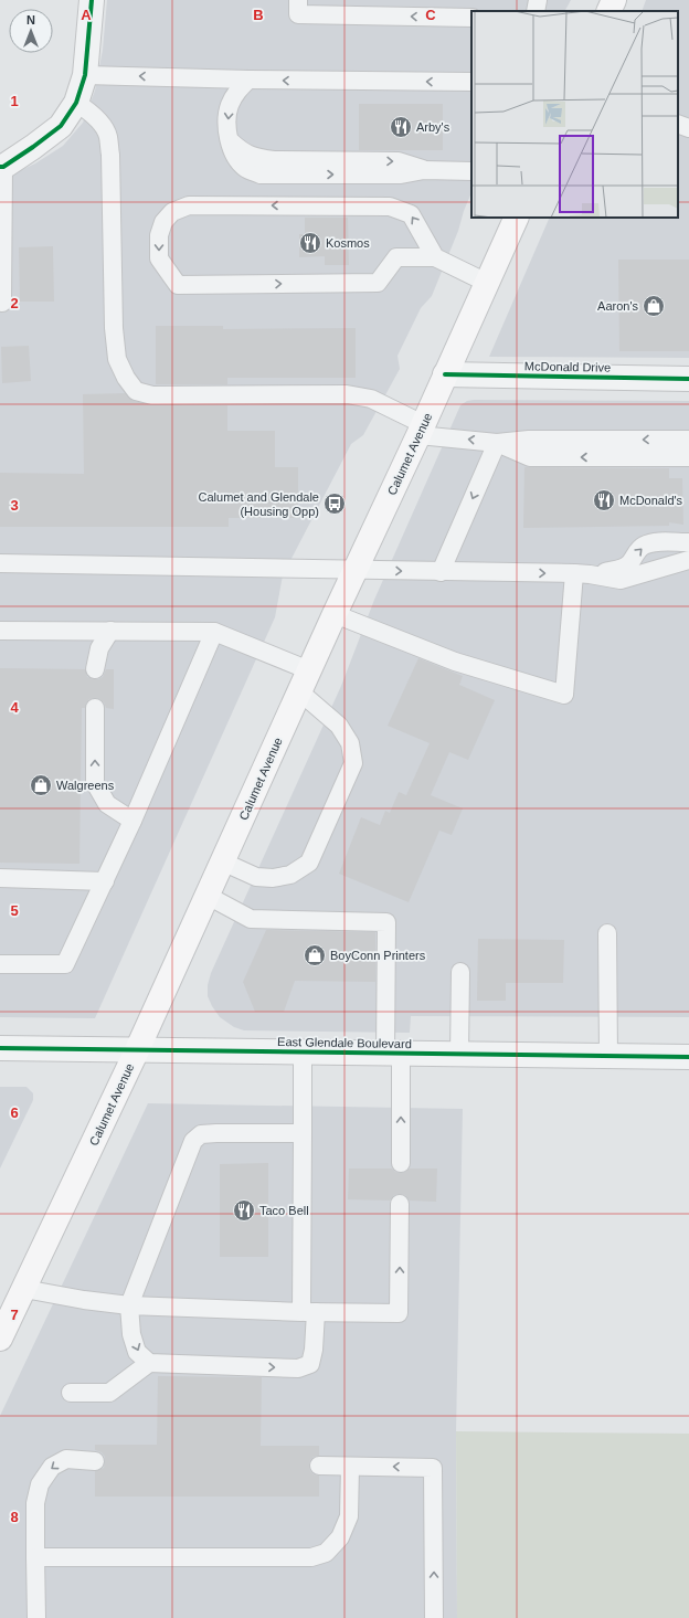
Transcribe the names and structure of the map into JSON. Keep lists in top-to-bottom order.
{
  "streets": {
    "main road": ["Calumet Avenue"],
    "street": ["McDonald Drive", "East Glendale Boulevard"]
  },
  "crossings": [
    ["McDonald Drive", "Calumet Avenue"],
    ["Calumet Avenue", "East Glendale Boulevard"]
  ],
  "places": {
    "restaurant": [
      "Arby's",
      "Kosmos",
      "McDonald's",
      "Taco Bell"
    ],
    "shop": ["Aaron's", "Walgreens", "BoyConn Printers"],
    "bus stop": ["Calumet and Glendale (Housing Opp)"]
  },
  "north": "top",
  "grid": {
    "columns": ["A", "B", "C"],
    "rows": [
      "1",
      "2",
      "3",
      "4",
      "5",
      "6",
      "7",
      "8"
    ]
  }
}
